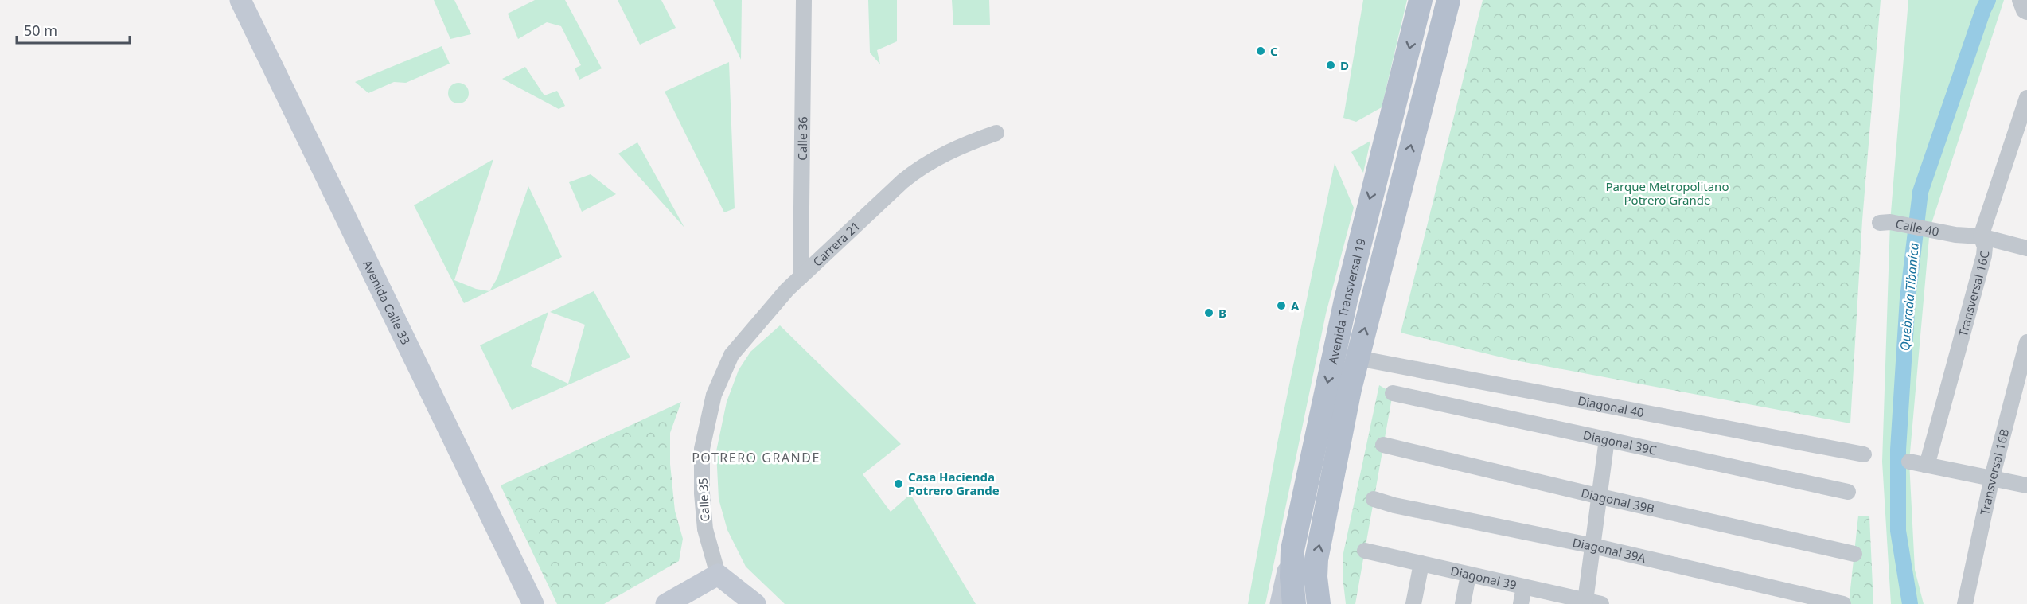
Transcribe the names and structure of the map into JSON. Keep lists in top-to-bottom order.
{
  "streets": {
    "main road": ["Avenida Transversal 19", "Avenida Calle 33"],
    "street": [
      "Calle 36",
      "Calle 40",
      "Carrera 21",
      "Transversal 16C",
      "Diagonal 40",
      "Diagonal 39C",
      "Transversal 16B",
      "Calle 35",
      "Diagonal 39B",
      "Diagonal 39A",
      "Diagonal 39"
    ]
  },
  "crossings": [
    ["Calle 36", "Carrera 21"],
    ["Calle 40", "Transversal 16C"],
    ["Carrera 21", "Calle 35"],
    ["Avenida Transversal 19", "Diagonal 40"]
  ],
  "districts": ["POTRERO GRANDE"],
  "water": ["Quebrada Tibaníca"],
  "parks": ["Parque Metropolitano Potrero Grande"],
  "places": [
    "C",
    "D",
    "A",
    "B",
    "Casa Hacienda Potrero Grande"
  ],
  "scale_bar": "50 m"
}
